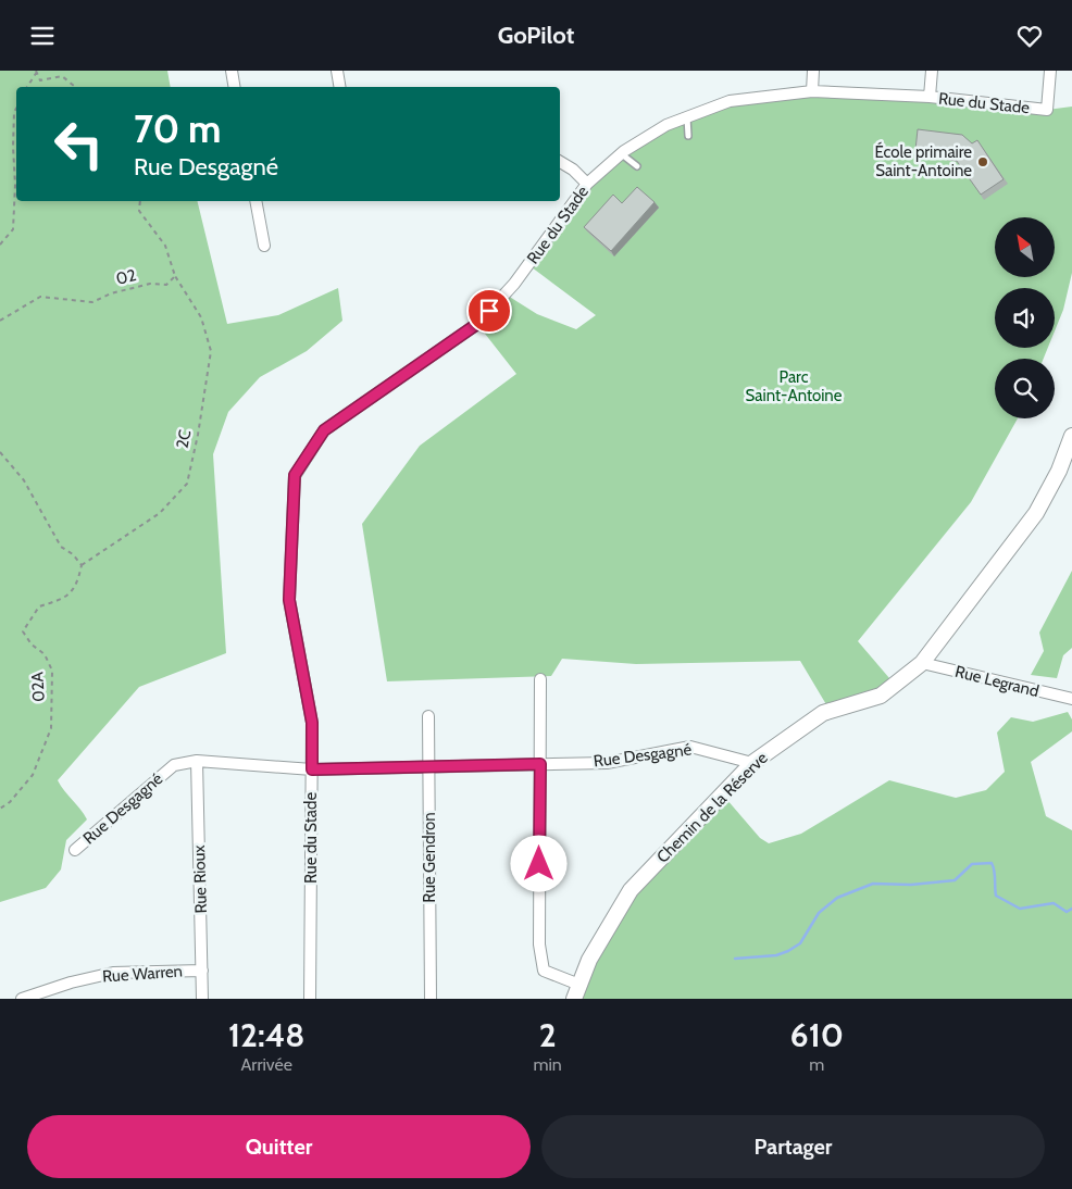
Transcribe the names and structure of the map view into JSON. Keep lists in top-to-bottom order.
{
  "streets": {
    "street": [
      "Rue du Stade",
      "Rue Legrand",
      "Rue Desgagné",
      "Chemin de la Réserve",
      "Rue Gendron",
      "Rue Rioux",
      "Rue Warren"
    ],
    "path": ["02", "2C", "02A"]
  },
  "crossings": [
    ["Rue du Stade", "Rue Desgagné"],
    ["02", "2C"],
    ["2C", "02A"],
    ["Rue Legrand", "Chemin de la Réserve"],
    ["Rue Desgagné", "Chemin de la Réserve"],
    ["Rue Desgagné", "Rue Gendron"],
    ["Rue Desgagné", "Rue Rioux"],
    ["Rue Rioux", "Rue Warren"]
  ],
  "parks": ["Parc Saint-Antoine"],
  "places": ["École primaire Saint-Antoine"],
  "north": "top left",
  "page": {
    "header": "GoPilot",
    "turn": ["70 m", "Rue Desgagné"],
    "eta": [
      "12:48",
      "Arrivée",
      "2",
      "min",
      "610",
      "m"
    ],
    "buttons": ["Quitter", "Partager"]
  }
}
